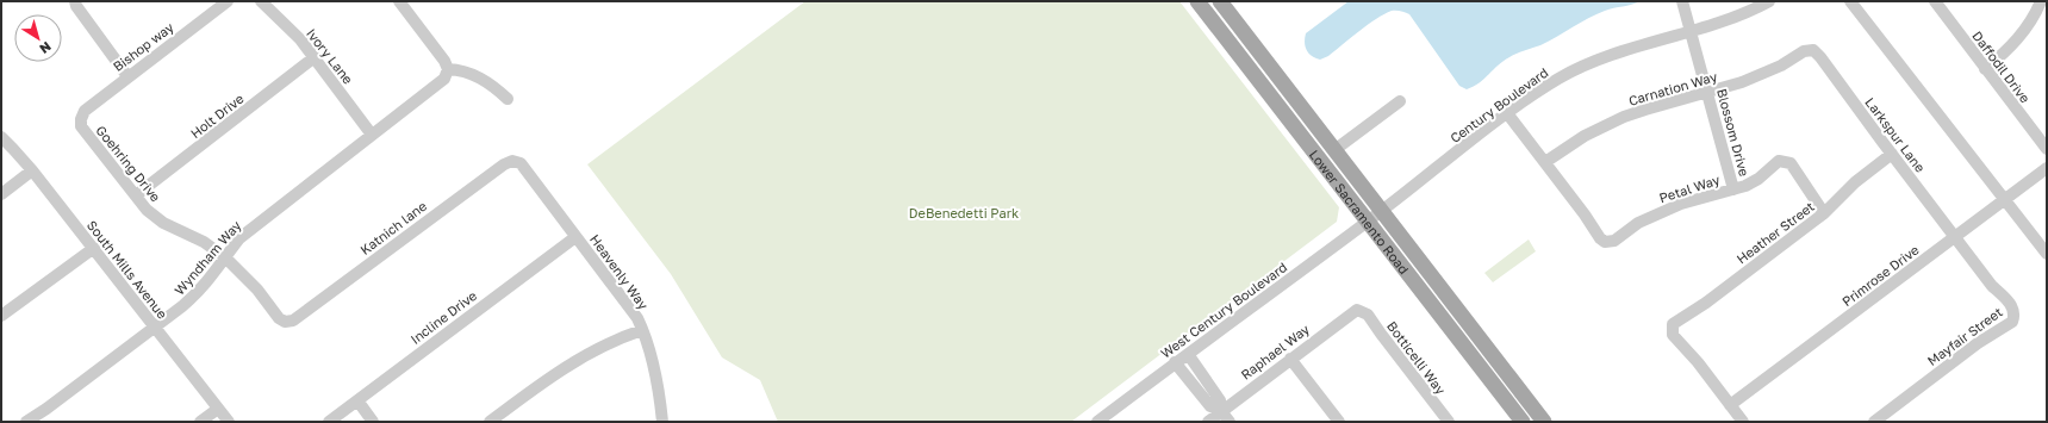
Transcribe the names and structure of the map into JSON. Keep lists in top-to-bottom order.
{
  "streets": {
    "main road": ["Lower Sacramento Road"],
    "street": [
      "Bishop way",
      "Ivory Lane",
      "Daffodil Drive",
      "Carnation Way",
      "Century Boulevard",
      "Holt Drive",
      "Blossom Drive",
      "Larkspur Lane",
      "Goehring Drive",
      "Petal Way",
      "Katnich lane",
      "Heather Street",
      "Wyndham Way",
      "South Mills Avenue",
      "Heavenly Way",
      "Primrose Drive",
      "West Century Boulevard",
      "Incline Drive",
      "Mayfair Street",
      "Raphael Way",
      "Botticelli Way"
    ]
  },
  "crossings": [
    ["Bishop way", "Goehring Drive"],
    ["Ivory Lane", "Holt Drive"],
    ["Ivory Lane", "Wyndham Way"],
    ["Carnation Way", "Blossom Drive"],
    ["Carnation Way", "Larkspur Lane"],
    ["Carnation Way", "Petal Way"],
    ["Century Boulevard", "Blossom Drive"],
    ["Century Boulevard", "Lower Sacramento Road"],
    ["Century Boulevard", "West Century Boulevard"],
    ["Holt Drive", "Goehring Drive"],
    ["Blossom Drive", "Petal Way"],
    ["Larkspur Lane", "Heather Street"],
    ["Larkspur Lane", "Primrose Drive"],
    ["Larkspur Lane", "Mayfair Street"],
    ["Goehring Drive", "Katnich lane"],
    ["Goehring Drive", "Wyndham Way"],
    ["Petal Way", "Heather Street"],
    ["Lower Sacramento Road", "West Century Boulevard"],
    ["Katnich lane", "Heavenly Way"],
    ["Heather Street", "Primrose Drive"],
    ["Wyndham Way", "South Mills Avenue"],
    ["Heavenly Way", "Incline Drive"],
    ["Primrose Drive", "Mayfair Street"],
    ["Raphael Way", "Botticelli Way"]
  ],
  "parks": ["DeBenedetti Park"],
  "north": "bottom right"
}
